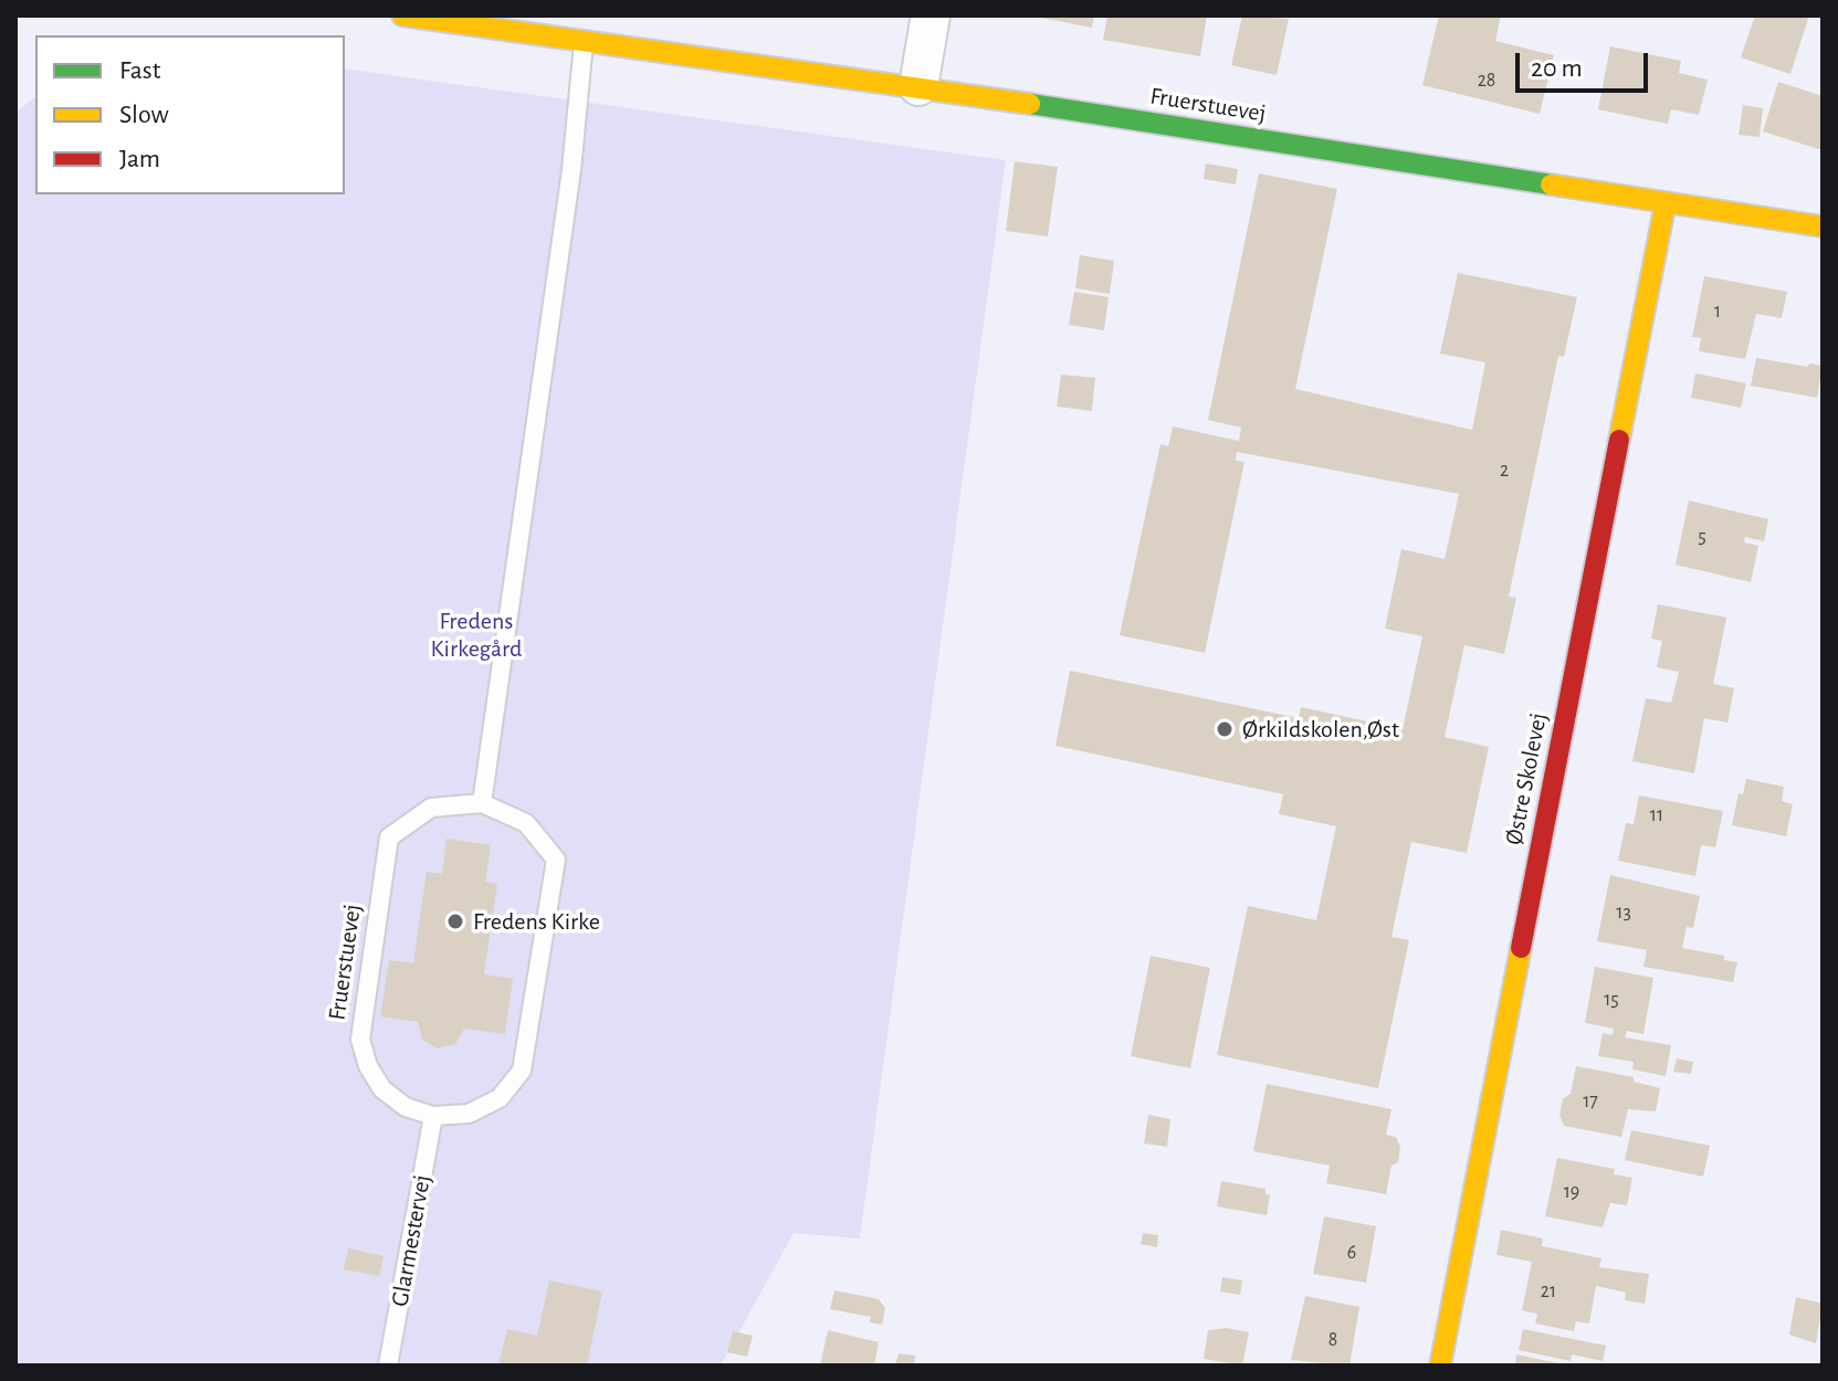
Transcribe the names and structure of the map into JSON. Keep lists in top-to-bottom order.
{
  "streets": {
    "street": ["Fruerstuevej", "Østre Skolevej"],
    "lane": ["Glarmestervej"]
  },
  "crossings": [
    ["Fruerstuevej", "Østre Skolevej"],
    ["Fruerstuevej", "Glarmestervej"]
  ],
  "parks": ["Fredens Kirkegård"],
  "places": ["Ørkildskolen,Øst", "Fredens Kirke"],
  "house_numbers": [
    "28",
    "1",
    "2",
    "5",
    "11",
    "13",
    "15",
    "17",
    "19",
    "6",
    "21",
    "8"
  ],
  "legend": ["Fast", "Slow", "Jam"],
  "scale_bar": "20 m"
}
